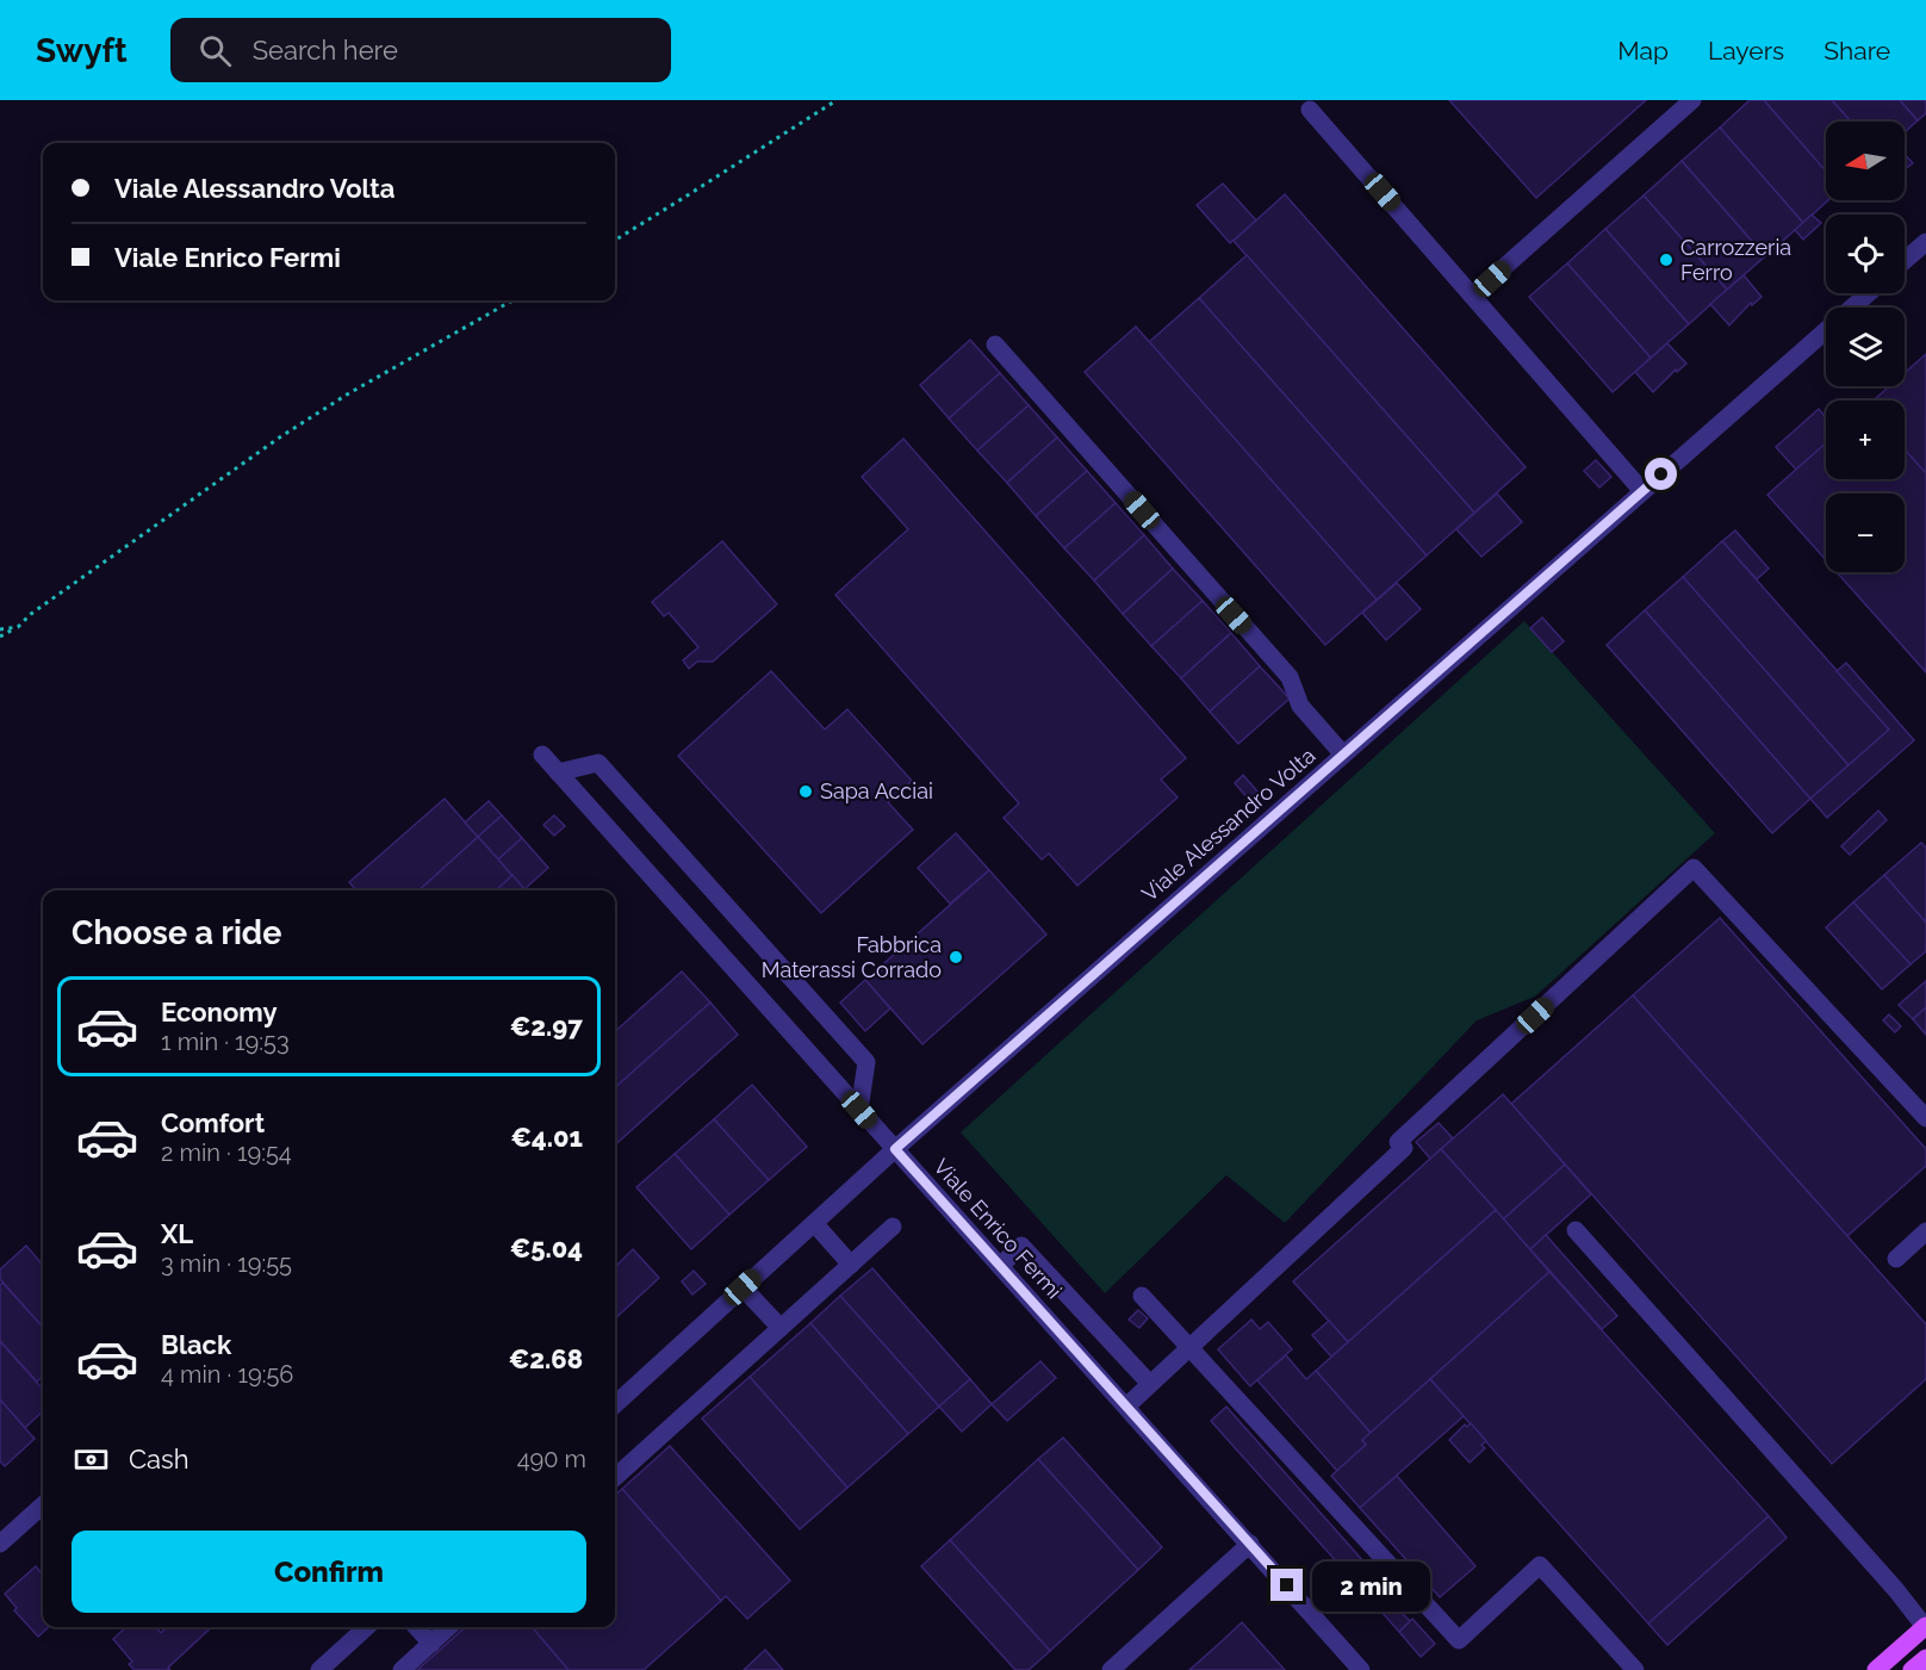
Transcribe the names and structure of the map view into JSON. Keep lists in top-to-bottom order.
{
  "streets": {
    "street": ["Viale Alessandro Volta", "Viale Enrico Fermi"]
  },
  "crossings": [
    ["Viale Alessandro Volta", "Viale Enrico Fermi"]
  ],
  "places": ["Carrozzeria Ferro", "Sapa Acciai", "Fabbrica Materassi Corrado"],
  "north": "left",
  "page": {
    "header": "Swyft",
    "search": "Search here",
    "nav": ["Map", "Layers", "Share"],
    "map_buttons": ["+", "−"],
    "banner": ["Viale Alessandro Volta", "Viale Enrico Fermi"],
    "heading": "Choose a ride",
    "list": [
      {
        "name": "Economy",
        "note": "1 min · 19:53",
        "value": "€2.97"
      },
      {
        "name": "Comfort",
        "note": "2 min · 19:54",
        "value": "€4.01"
      },
      {
        "name": "XL",
        "note": "3 min · 19:55",
        "value": "€5.04"
      },
      {
        "name": "Black",
        "note": "4 min · 19:56",
        "value": "€2.68"
      }
    ],
    "pay": ["Cash", "490 m"],
    "buttons": "Confirm",
    "bubble": "2 min"
  }
}
